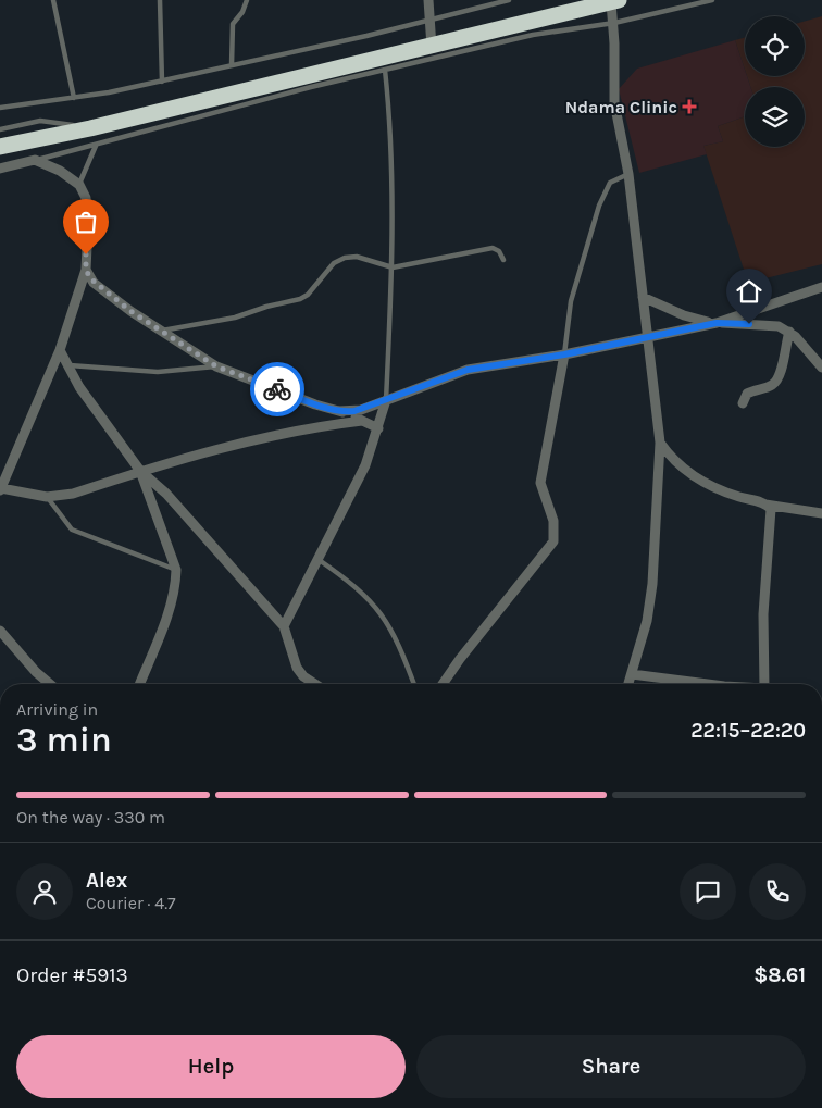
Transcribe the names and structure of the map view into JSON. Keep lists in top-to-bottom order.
{
  "places": {
    "health": ["Ndama Clinic"]
  },
  "page": {
    "heading": ["3 min", "Arriving in", "22:15–22:20"],
    "panel": [
      "Alex",
      "Courier · 4.7",
      "Order #5913",
      "$8.61"
    ],
    "bar": "On the way · 330 m",
    "buttons": ["Help", "Share"]
  }
}
